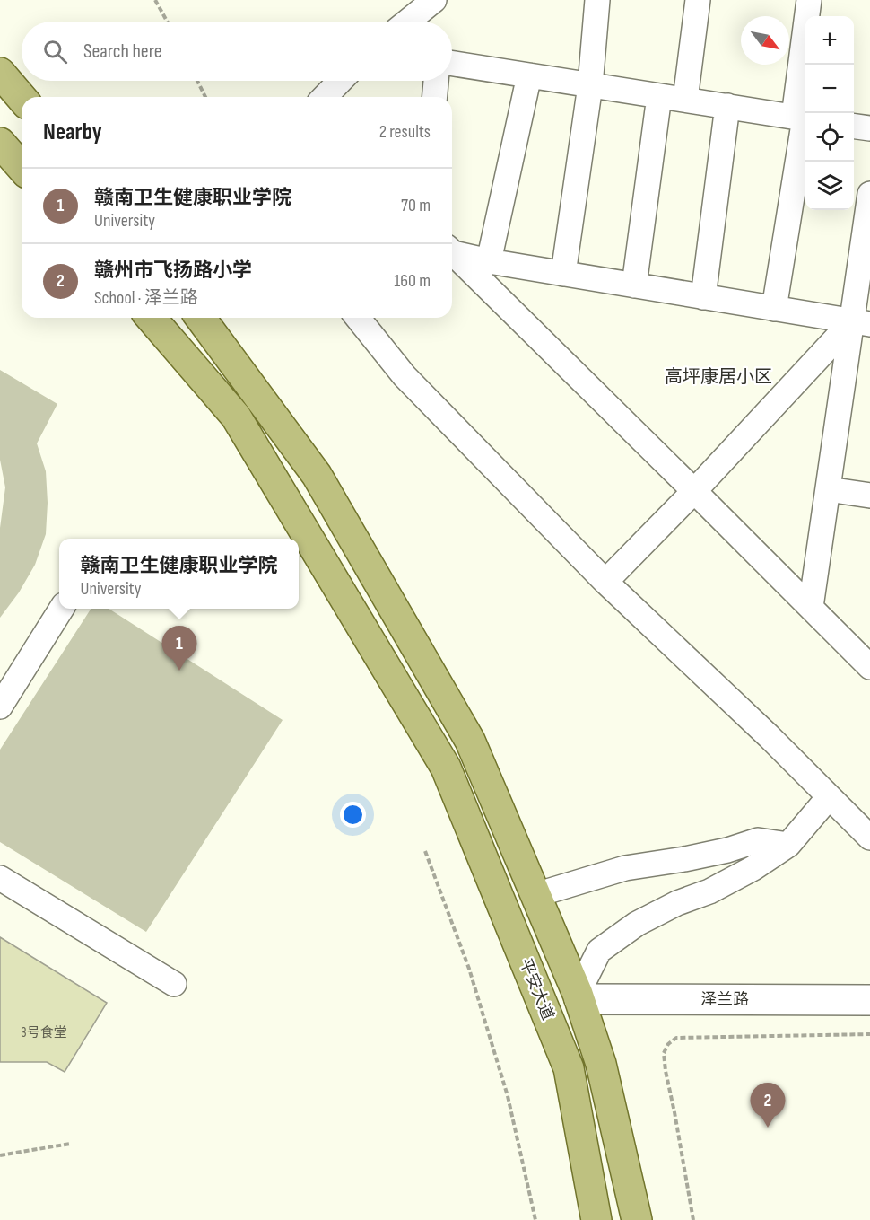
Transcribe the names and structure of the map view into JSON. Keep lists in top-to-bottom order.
{
  "streets": {
    "main road": ["平安大道"],
    "street": ["泽兰路"]
  },
  "districts": ["高坪康居小区"],
  "house_numbers": ["3号食堂"],
  "north": "bottom right",
  "page": {
    "map_buttons": ["+", "−"],
    "search": "Search here",
    "heading": ["Nearby", "2 results"],
    "list": [
      {
        "mark": "1",
        "name": "赣南卫生健康职业学院",
        "note": "University",
        "value": "70 m"
      },
      {
        "mark": "2",
        "name": "赣州市飞扬路小学",
        "note": "School · 泽兰路",
        "value": "160 m"
      }
    ],
    "popup": ["赣南卫生健康职业学院", "University"],
    "pins": ["1", "2"]
  }
}
